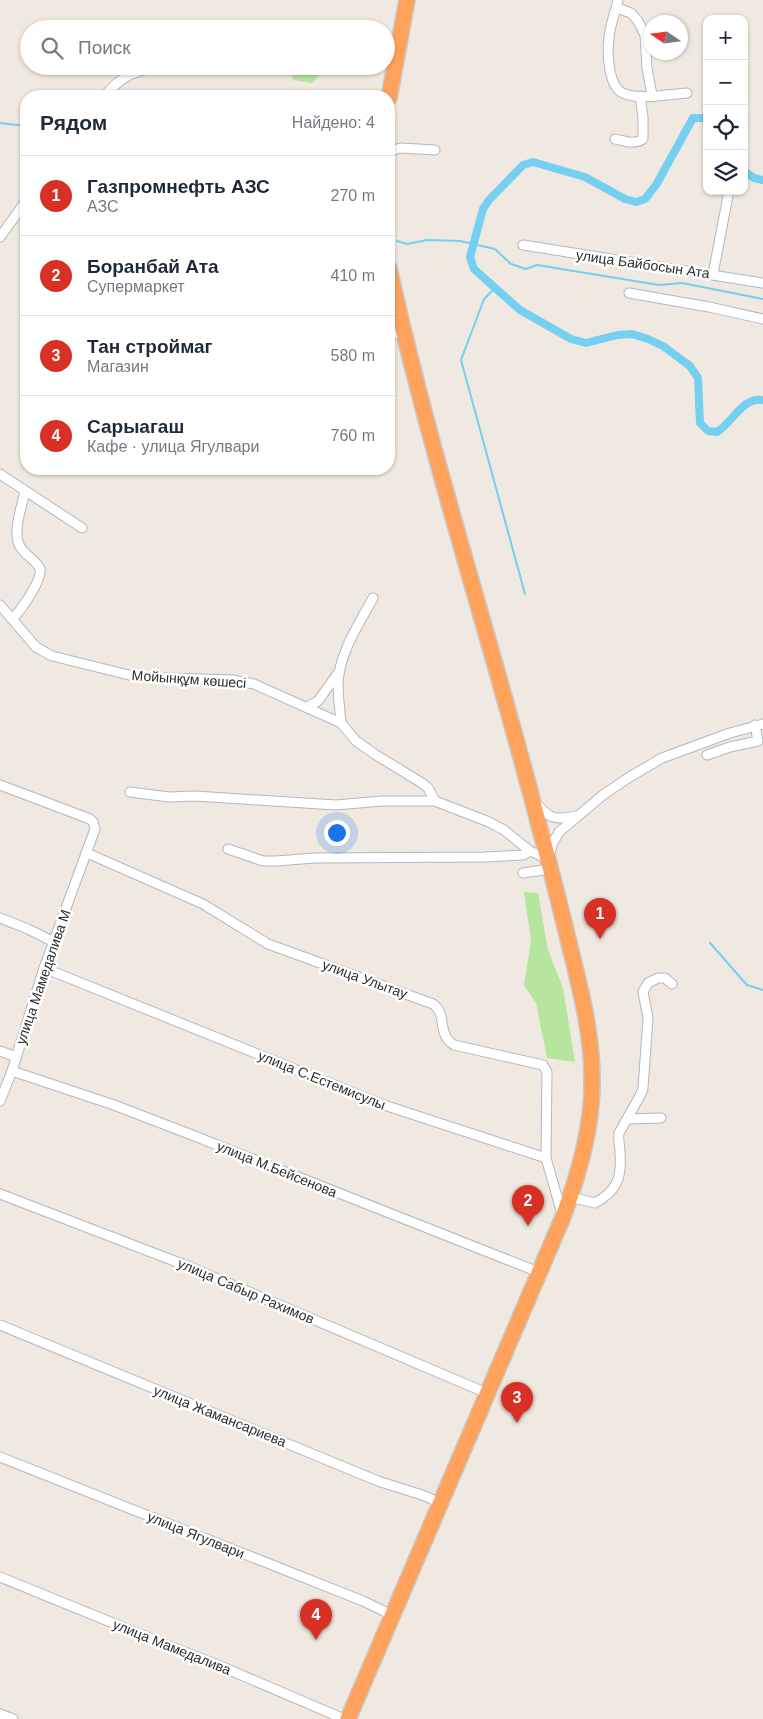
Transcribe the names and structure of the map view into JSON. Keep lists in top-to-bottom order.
{
  "streets": {
    "street": [
      "улица Байбосын Ата",
      "Мойынқұм көшесі",
      "улица Мамедалива М",
      "улица Улытау",
      "улица С.Естемисулы",
      "улица М.Бейсенова",
      "улица Сабыр Рахимов",
      "улица Жамансариева",
      "улица Ягулвари",
      "улица Мамедалива"
    ]
  },
  "crossings": [
    ["улица Мамедалива М", "улица Улытау"],
    ["улица Мамедалива М", "улица С.Естемисулы"],
    ["улица Мамедалива М", "улица М.Бейсенова"],
    ["улица Улытау", "улица С.Естемисулы"]
  ],
  "north": "left",
  "page": {
    "map_buttons": ["+", "−"],
    "search": "Поиск",
    "heading": ["Рядом", "Найдено: 4"],
    "list": [
      {
        "mark": "1",
        "name": "Газпромнефть АЗС",
        "note": "АЗС",
        "value": "270 m"
      },
      {
        "mark": "2",
        "name": "Боранбай Ата",
        "note": "Супермаркет",
        "value": "410 m"
      },
      {
        "mark": "3",
        "name": "Тан строймаг",
        "note": "Магазин",
        "value": "580 m"
      },
      {
        "mark": "4",
        "name": "Сарыагаш",
        "note": "Кафе · улица Ягулвари",
        "value": "760 m"
      }
    ],
    "pins": [
      "1",
      "2",
      "3",
      "4"
    ]
  }
}
